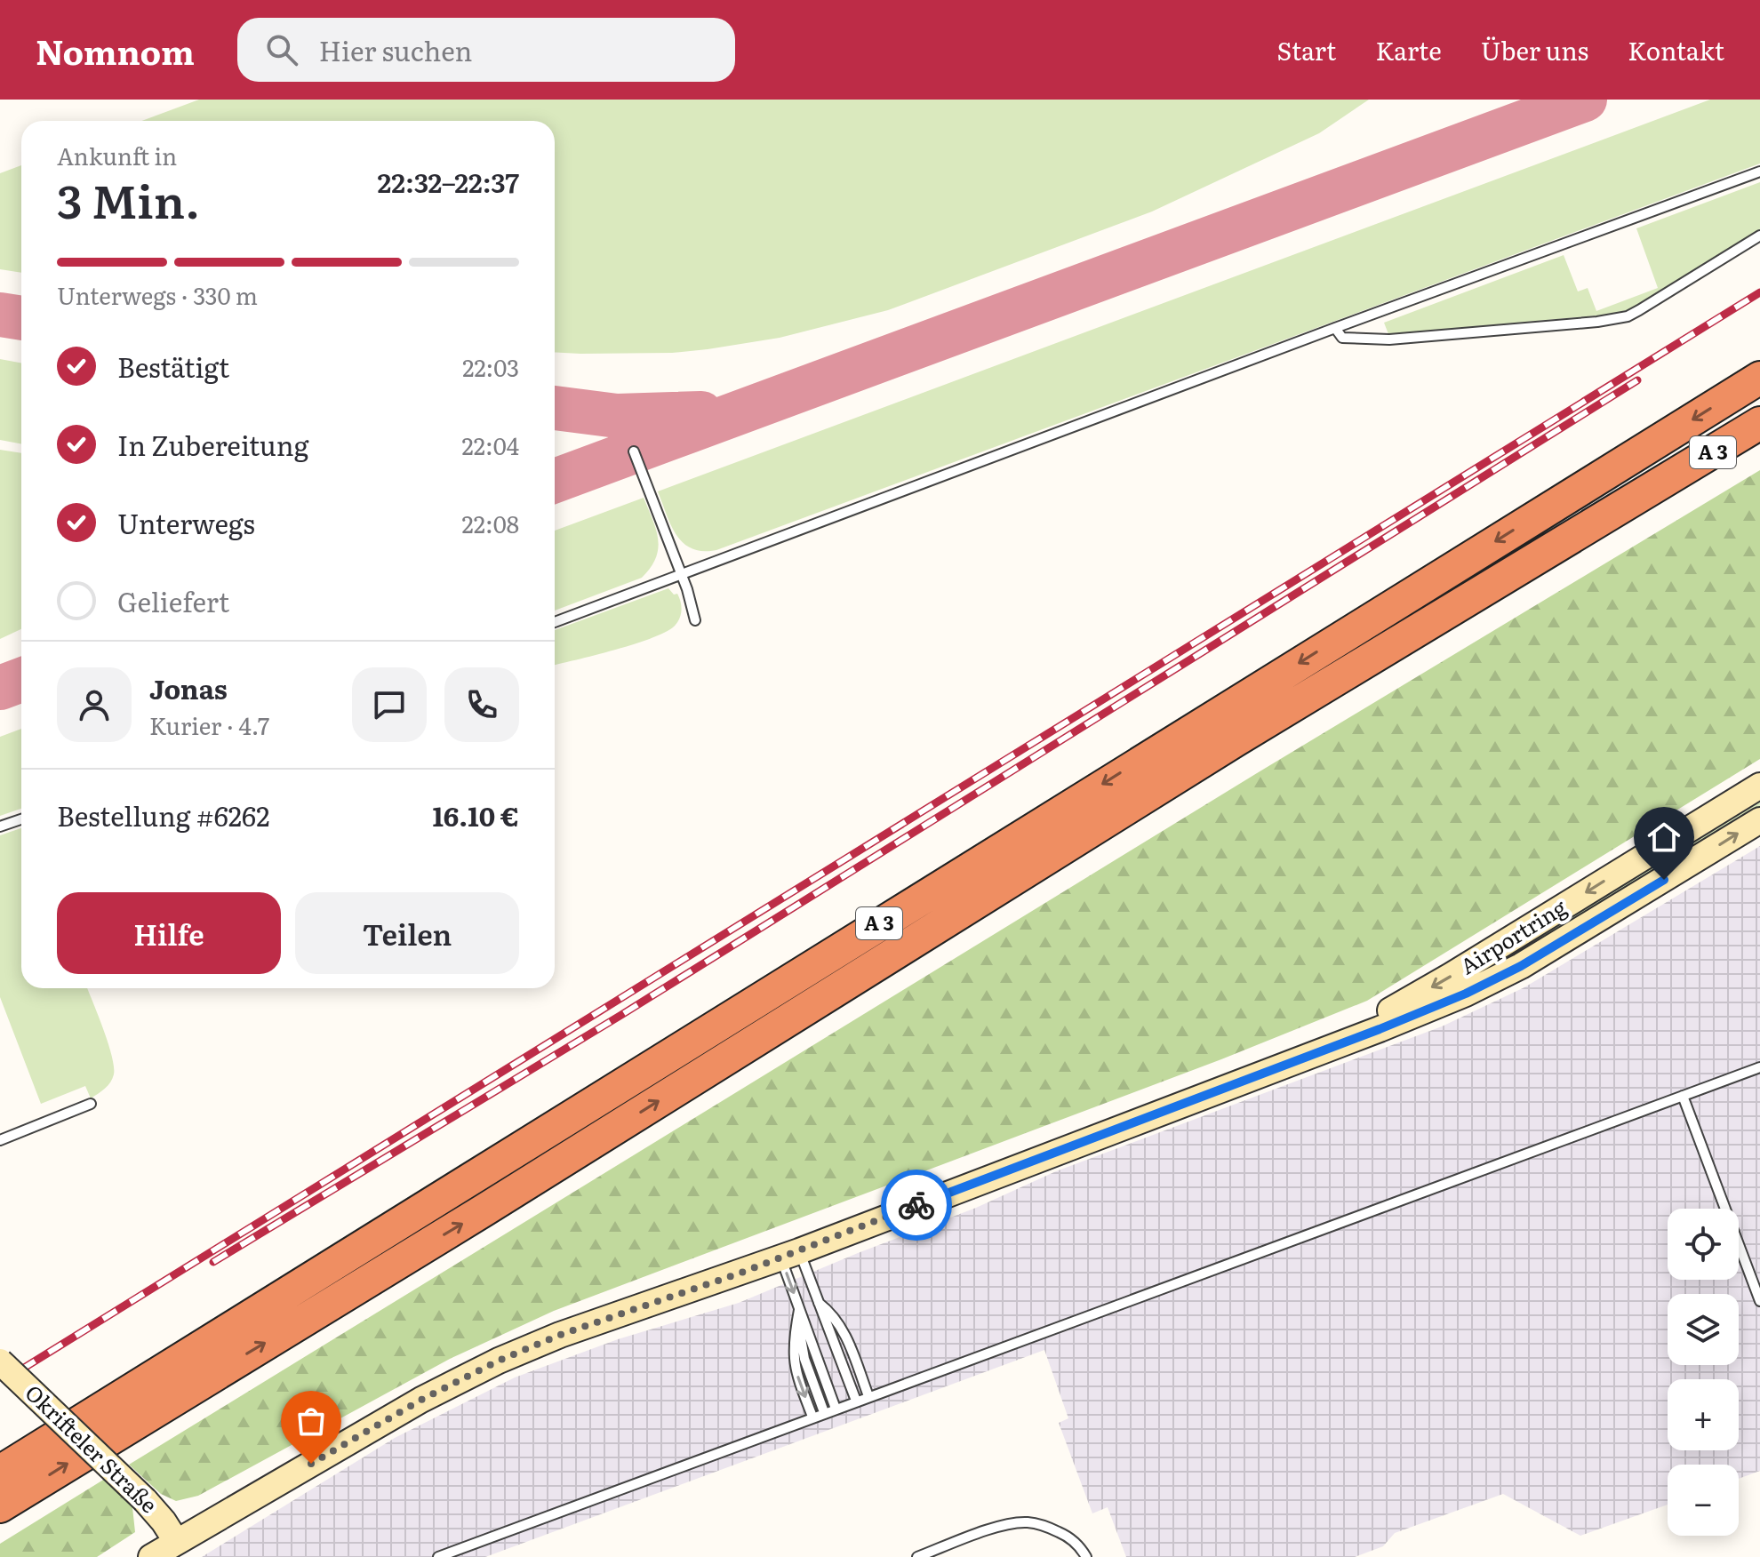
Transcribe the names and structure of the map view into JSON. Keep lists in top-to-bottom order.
{
  "streets": {
    "highway": ["A 3"],
    "street": ["Airportring", "Okrifteler Straße"]
  },
  "crossings": [
    ["Airportring", "Okrifteler Straße"]
  ],
  "page": {
    "header": "Nomnom",
    "search": "Hier suchen",
    "nav": [
      "Start",
      "Karte",
      "Über uns",
      "Kontakt"
    ],
    "heading": ["3 Min.", "Ankunft in", "22:32–22:37"],
    "panel": [
      "Jonas",
      "Kurier · 4.7",
      "Bestellung #6262",
      "16.10 €"
    ],
    "bar": "Unterwegs · 330 m",
    "list": [
      ["Bestätigt", "22:03"],
      ["In Zubereitung", "22:04"],
      ["Unterwegs", "22:08"],
      "Geliefert"
    ],
    "buttons": ["Hilfe", "Teilen"],
    "map_buttons": ["+", "−"]
  }
}
